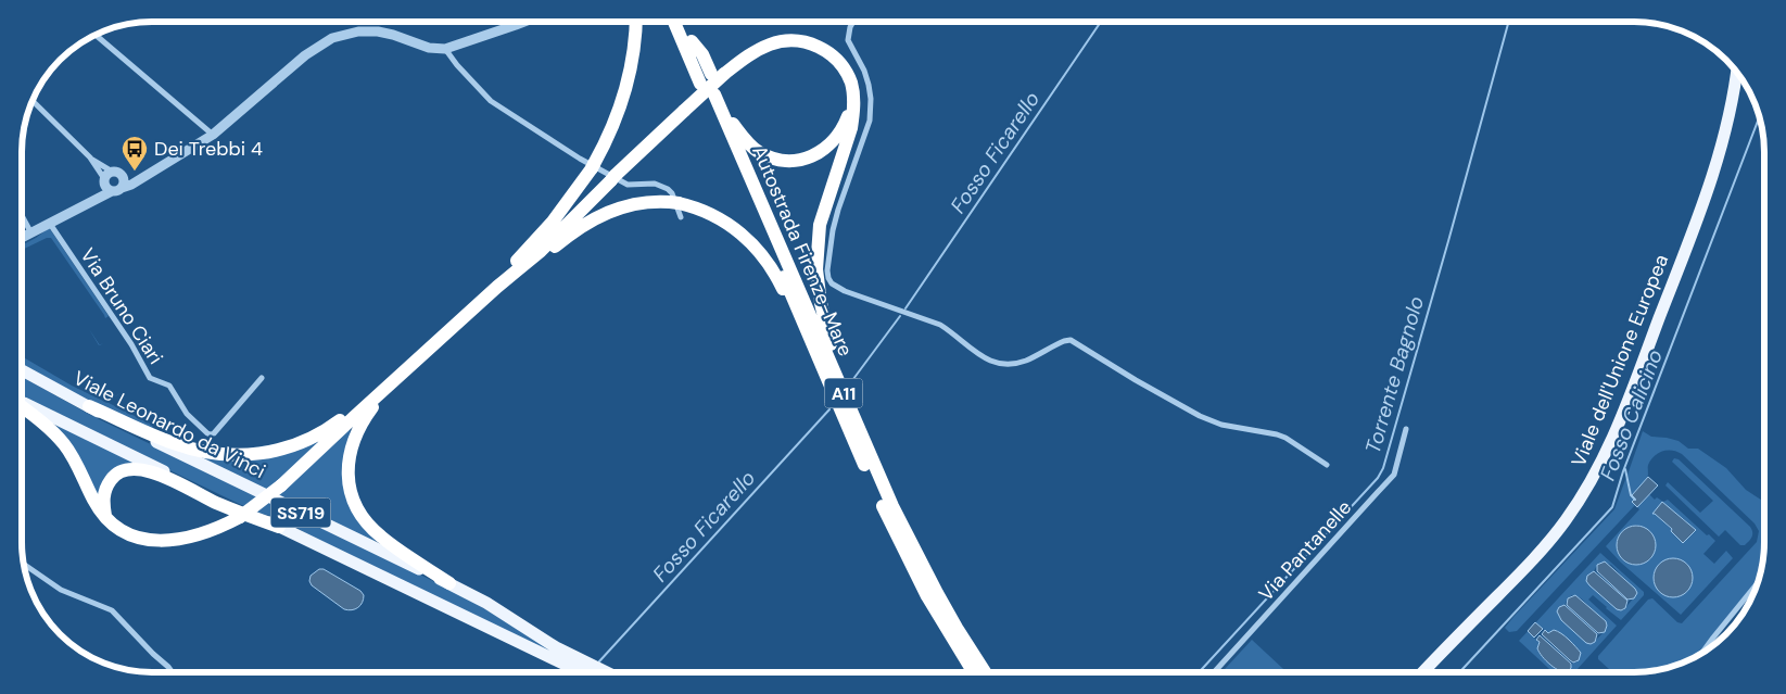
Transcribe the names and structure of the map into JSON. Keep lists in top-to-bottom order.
{
  "streets": {
    "highway": ["Autostrada Firenze-Mare", "A11"],
    "main road": ["Viale dell'Unione Europea", "Viale Leonardo da Vinci", "SS719"],
    "street": ["Via Bruno Ciari", "Via Pantanelle"]
  },
  "water": ["Fosso Ficarello", "Torrente Bagnolo", "Fosso Calicino"],
  "places": {
    "bus stop": ["Dei Trebbi 4"]
  }
}
